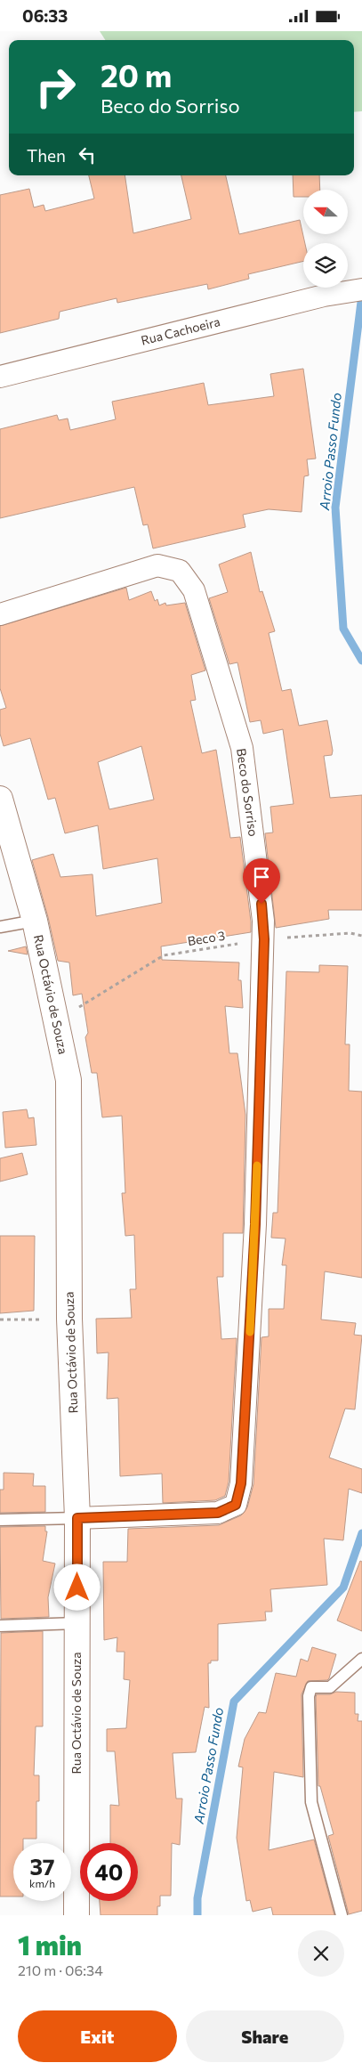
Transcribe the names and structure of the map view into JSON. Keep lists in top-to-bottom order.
{
  "streets": {
    "street": ["Rua Cachoeira", "Beco do Sorriso", "Rua Octávio de Souza"],
    "path": ["Beco 3"]
  },
  "crossings": [
    ["Beco do Sorriso", "Beco 3"],
    ["Beco do Sorriso", "Rua Octávio de Souza"]
  ],
  "water": ["Arroio Passo Fundo"],
  "north": "left",
  "page": {
    "status": "06:33",
    "turn": ["20 m", "Beco do Sorriso"],
    "then": "Then",
    "speed": "37 km/h",
    "limit": "40",
    "heading": ["1 min", "210 m · 06:34"],
    "buttons": ["Exit", "Share"]
  }
}
